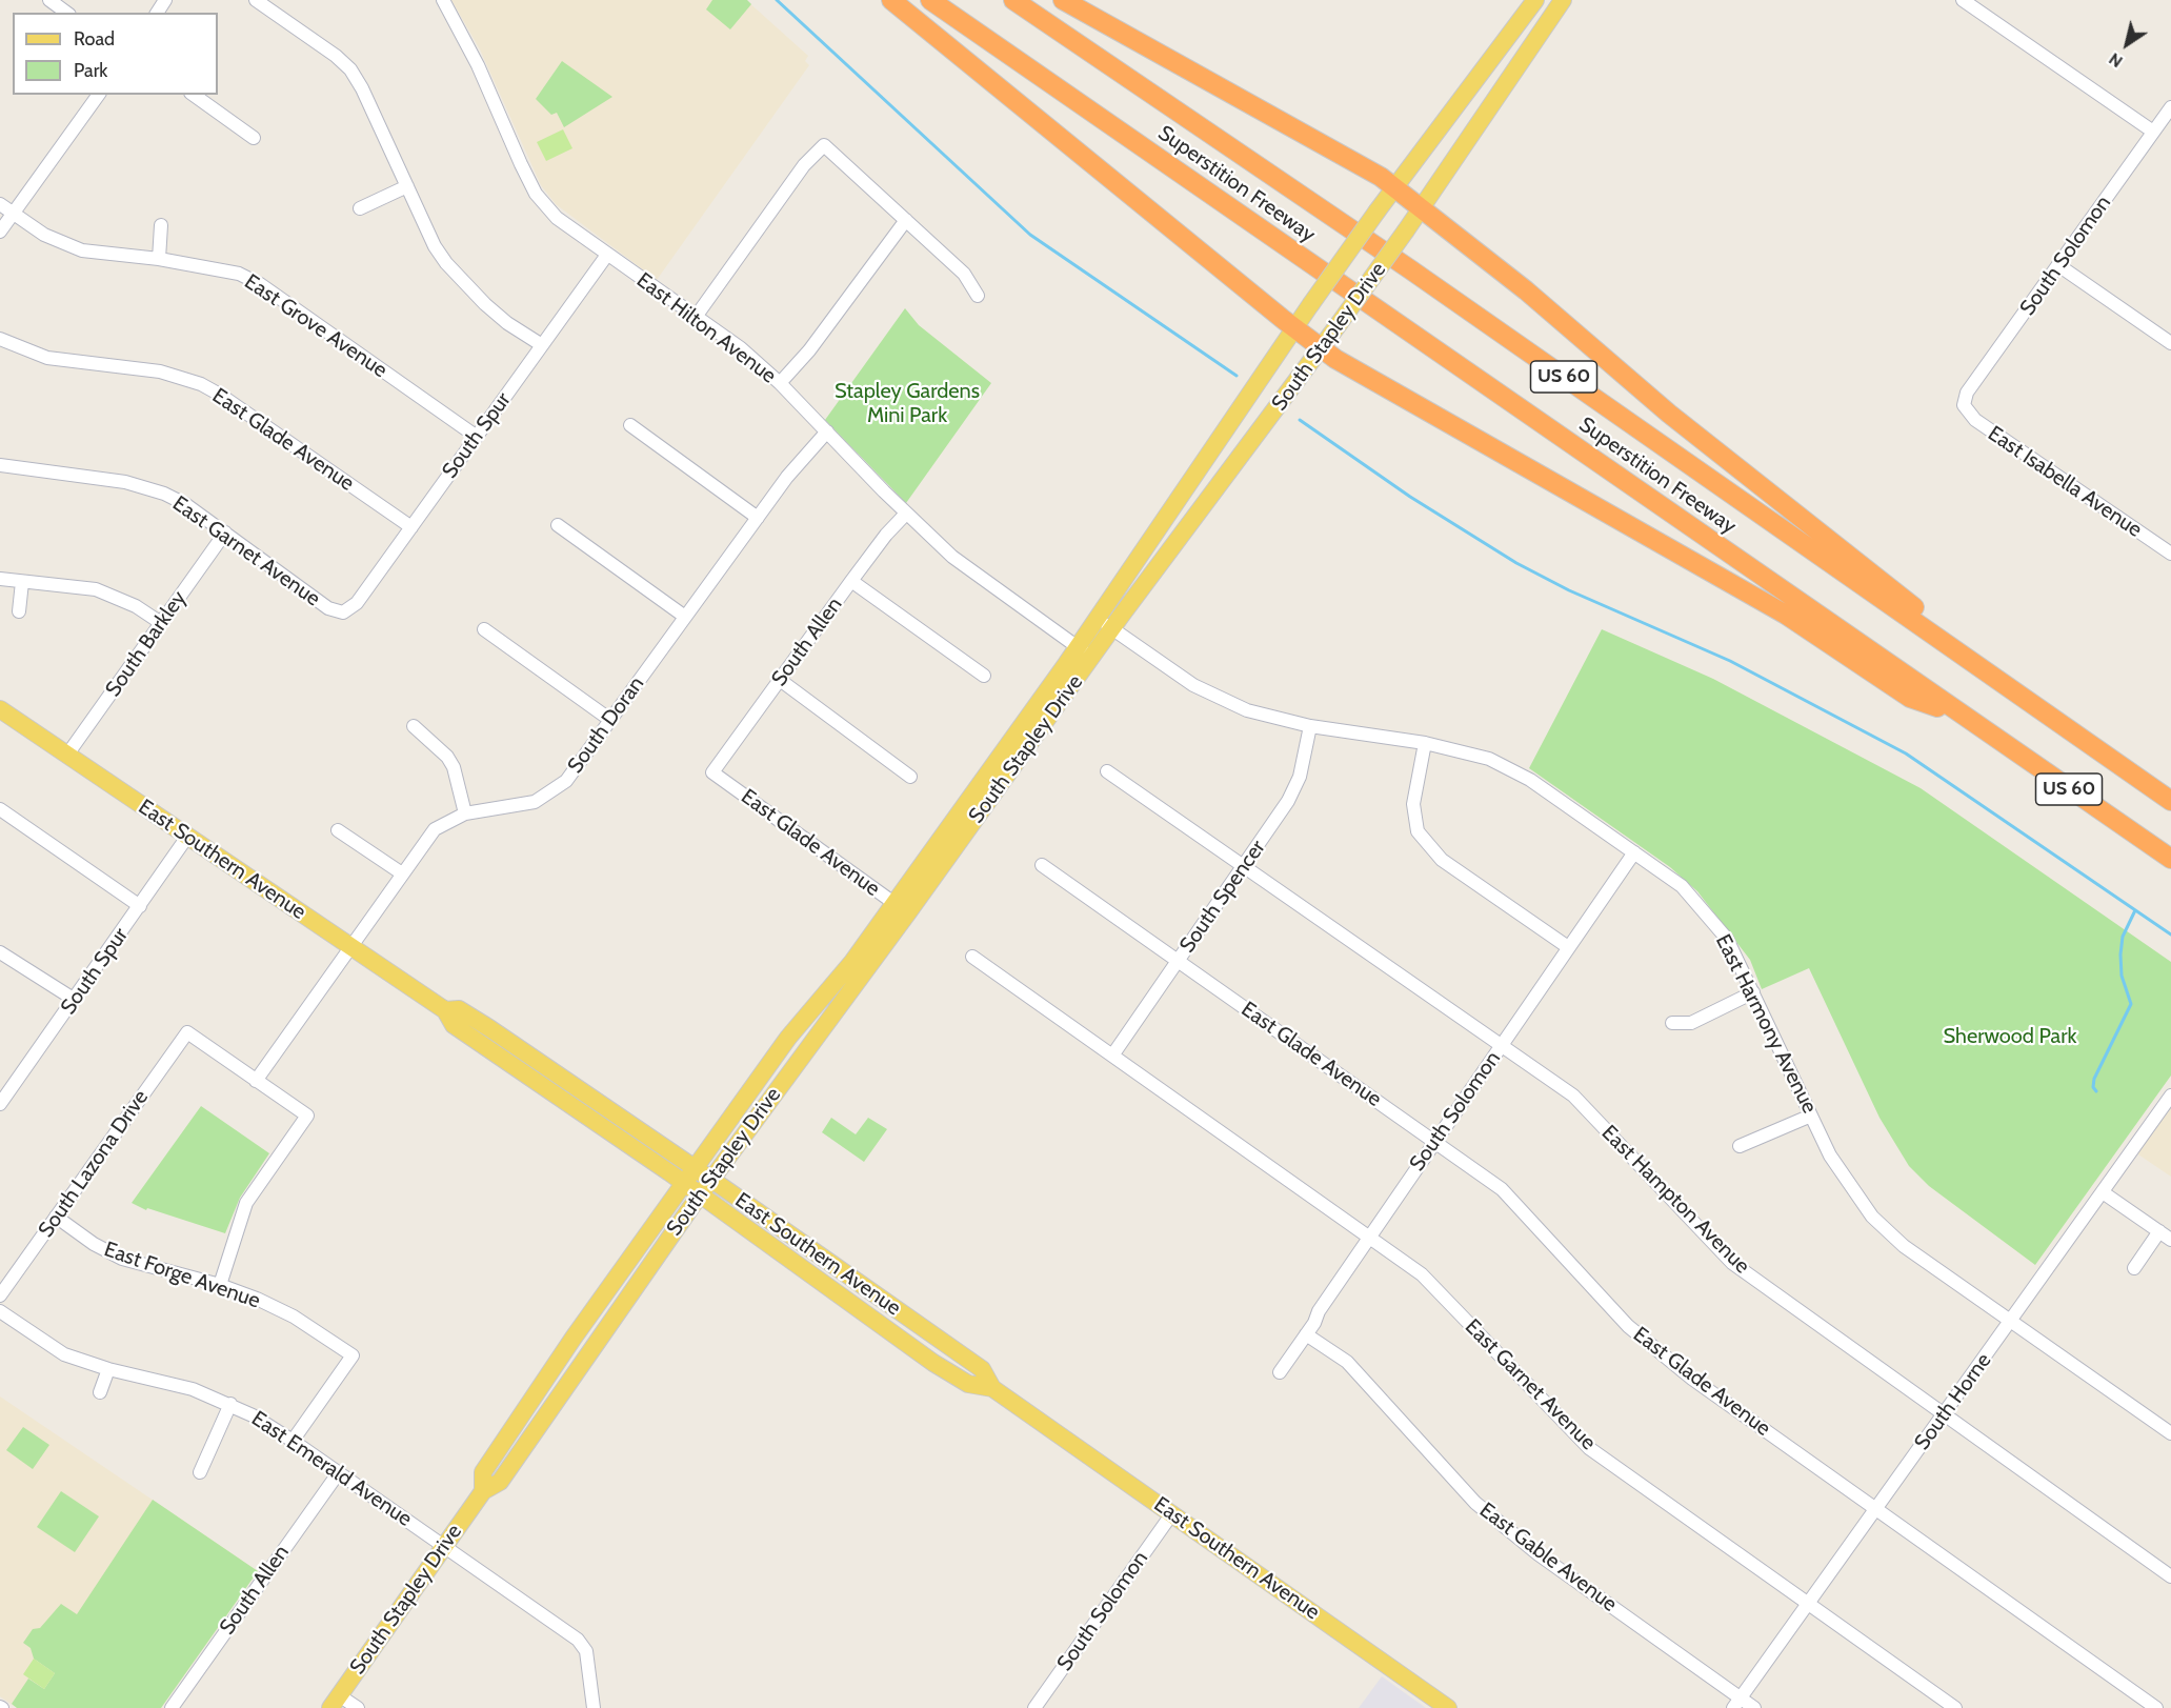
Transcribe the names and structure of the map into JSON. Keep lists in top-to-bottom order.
{
  "streets": {
    "highway": ["Superstition Freeway", "US 60"],
    "main road": ["South Stapley Drive", "East Southern Avenue"],
    "street": [
      "South Solomon",
      "East Grove Avenue",
      "East Hilton Avenue",
      "South Spur",
      "East Glade Avenue",
      "East Isabella Avenue",
      "East Garnet Avenue",
      "South Allen",
      "South Barkley",
      "South Doran",
      "South Spencer",
      "East Harmony Avenue",
      "South Lazona Drive",
      "East Hampton Avenue",
      "East Forge Avenue",
      "South Horne",
      "East Emerald Avenue",
      "East Gable Avenue"
    ]
  },
  "crossings": [
    ["South Solomon", "East Glade Avenue"],
    ["South Solomon", "East Isabella Avenue"],
    ["South Solomon", "East Garnet Avenue"],
    ["South Solomon", "East Southern Avenue"],
    ["South Solomon", "East Harmony Avenue"],
    ["South Solomon", "East Hampton Avenue"],
    ["South Solomon", "East Gable Avenue"],
    ["East Grove Avenue", "South Spur"],
    ["East Hilton Avenue", "South Stapley Drive"],
    ["East Hilton Avenue", "South Spur"],
    ["East Hilton Avenue", "South Allen"],
    ["East Hilton Avenue", "South Doran"],
    ["South Stapley Drive", "East Glade Avenue"],
    ["South Stapley Drive", "East Southern Avenue"],
    ["South Stapley Drive", "East Harmony Avenue"],
    ["South Stapley Drive", "East Emerald Avenue"],
    ["South Spur", "East Glade Avenue"],
    ["South Spur", "East Garnet Avenue"],
    ["South Spur", "East Southern Avenue"],
    ["East Glade Avenue", "South Allen"],
    ["East Glade Avenue", "South Spencer"],
    ["East Glade Avenue", "South Horne"],
    ["East Garnet Avenue", "South Barkley"],
    ["East Garnet Avenue", "South Spencer"],
    ["East Garnet Avenue", "South Horne"],
    ["South Allen", "East Emerald Avenue"],
    ["South Barkley", "East Southern Avenue"],
    ["South Doran", "East Southern Avenue"],
    ["South Doran", "South Lazona Drive"],
    ["South Spencer", "East Harmony Avenue"],
    ["South Spencer", "East Hampton Avenue"],
    ["East Harmony Avenue", "South Horne"],
    ["South Lazona Drive", "East Forge Avenue"],
    ["East Hampton Avenue", "South Horne"],
    ["East Forge Avenue", "East Emerald Avenue"],
    ["South Horne", "East Gable Avenue"]
  ],
  "parks": ["Stapley Gardens Mini Park", "Sherwood Park"],
  "legend": ["Road", "Park"],
  "north": "bottom left"
}
